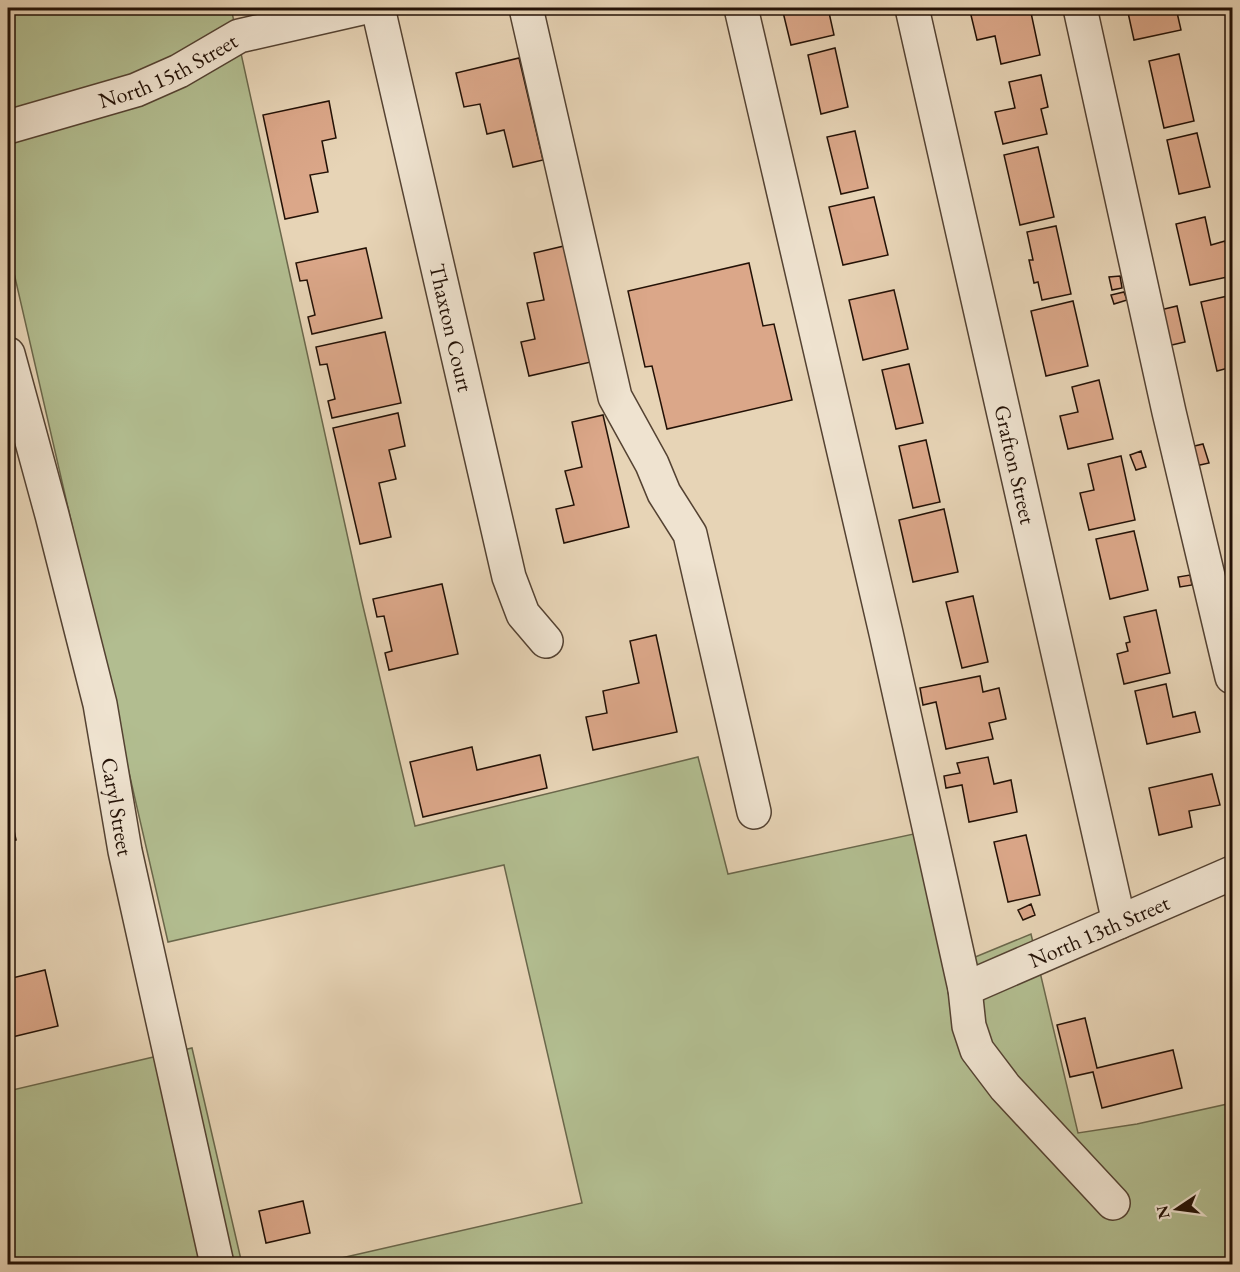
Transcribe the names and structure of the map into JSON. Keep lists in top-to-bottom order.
{
  "streets": {
    "street": [
      "North 15th Street",
      "Thaxton Court",
      "Grafton Street",
      "Caryl Street",
      "North 13th Street"
    ]
  },
  "crossings": [
    ["Grafton Street", "North 13th Street"]
  ],
  "north": "left"
}
